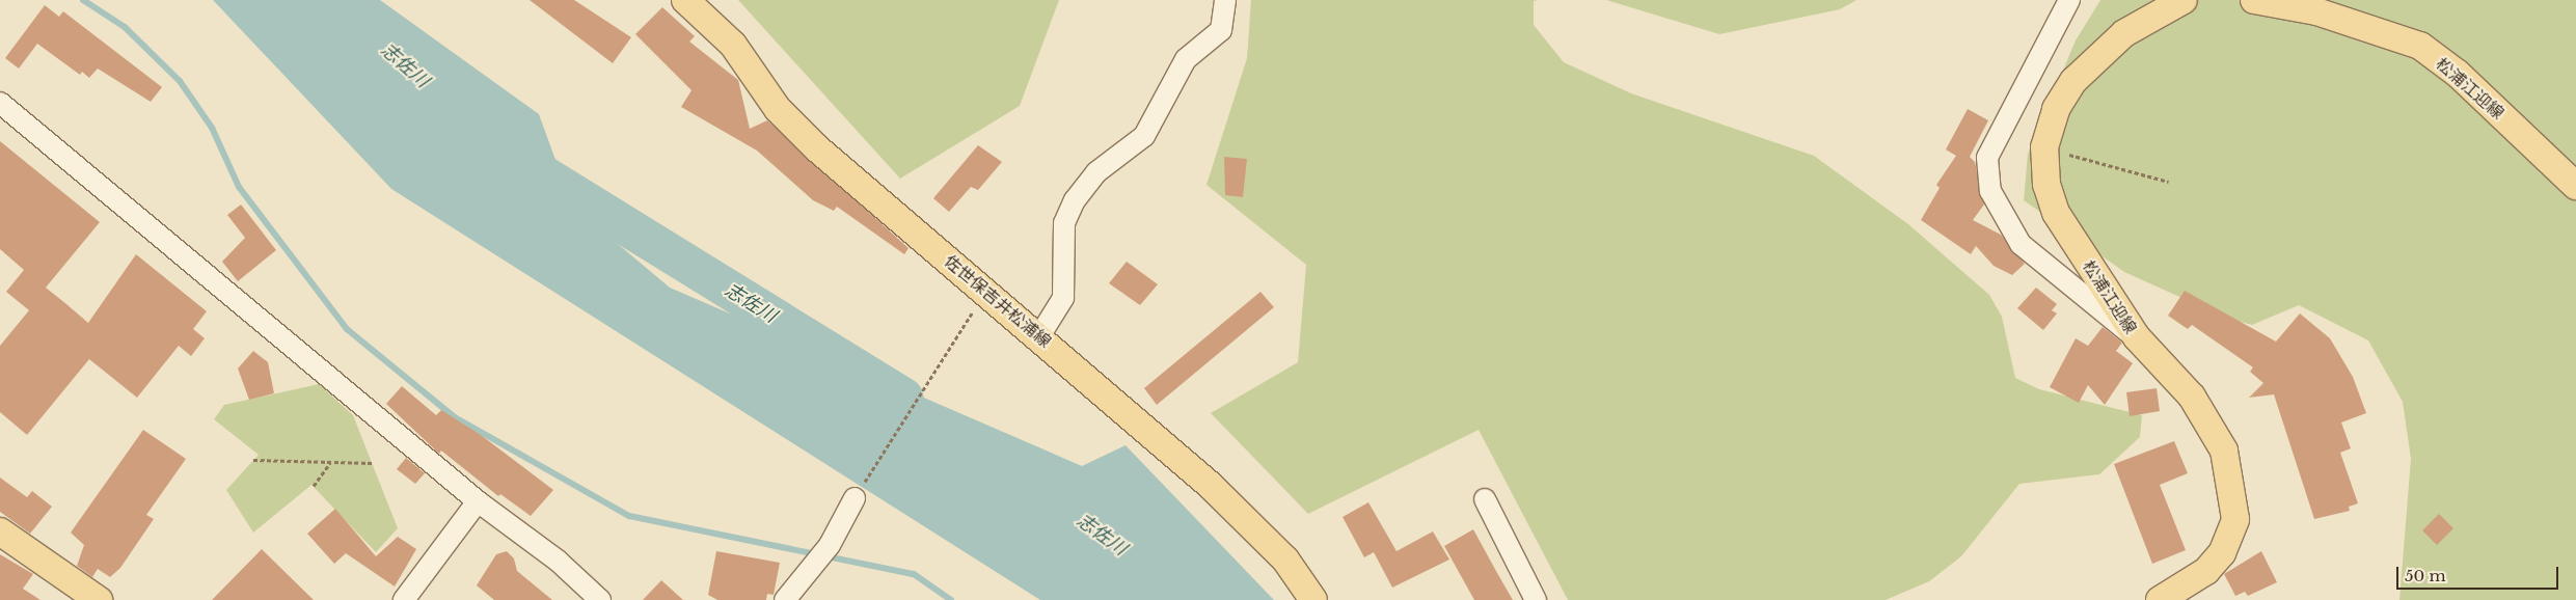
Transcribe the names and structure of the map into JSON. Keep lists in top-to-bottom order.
{
  "streets": {
    "main road": ["松浦江迎線", "佐世保吉井松浦線"]
  },
  "water": ["志佐川"],
  "scale_bar": "50 m"
}
